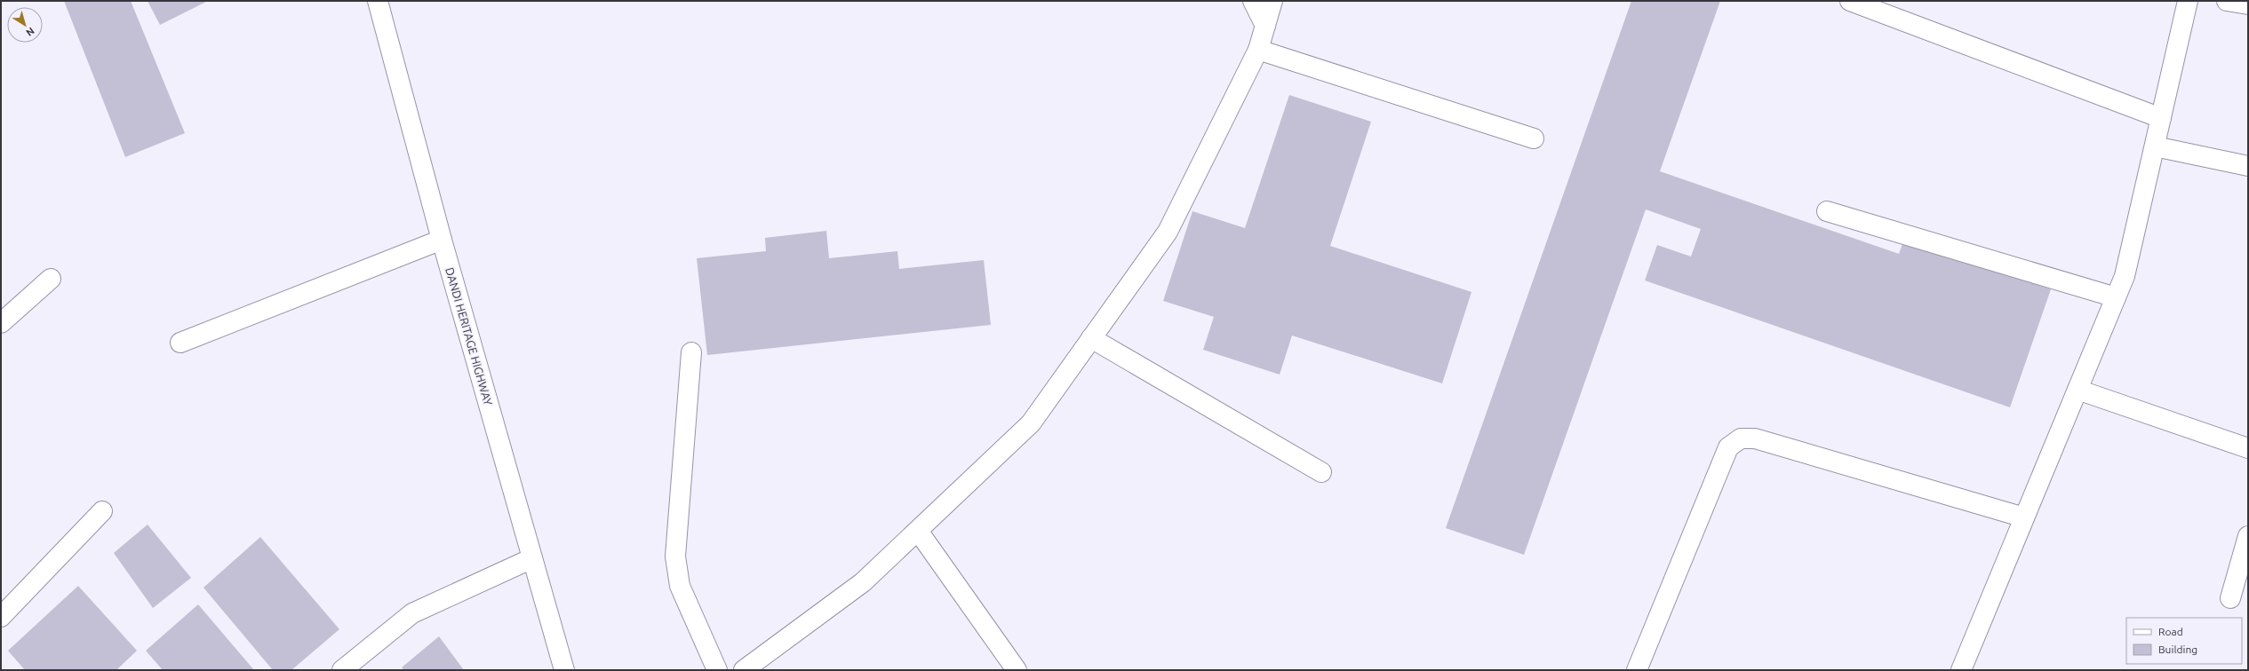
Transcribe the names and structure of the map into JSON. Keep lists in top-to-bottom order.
{
  "streets": {
    "main road": ["DANDI HERITAGE HIGHWAY"]
  },
  "legend": ["Road", "Building"],
  "north": "bottom right"
}
